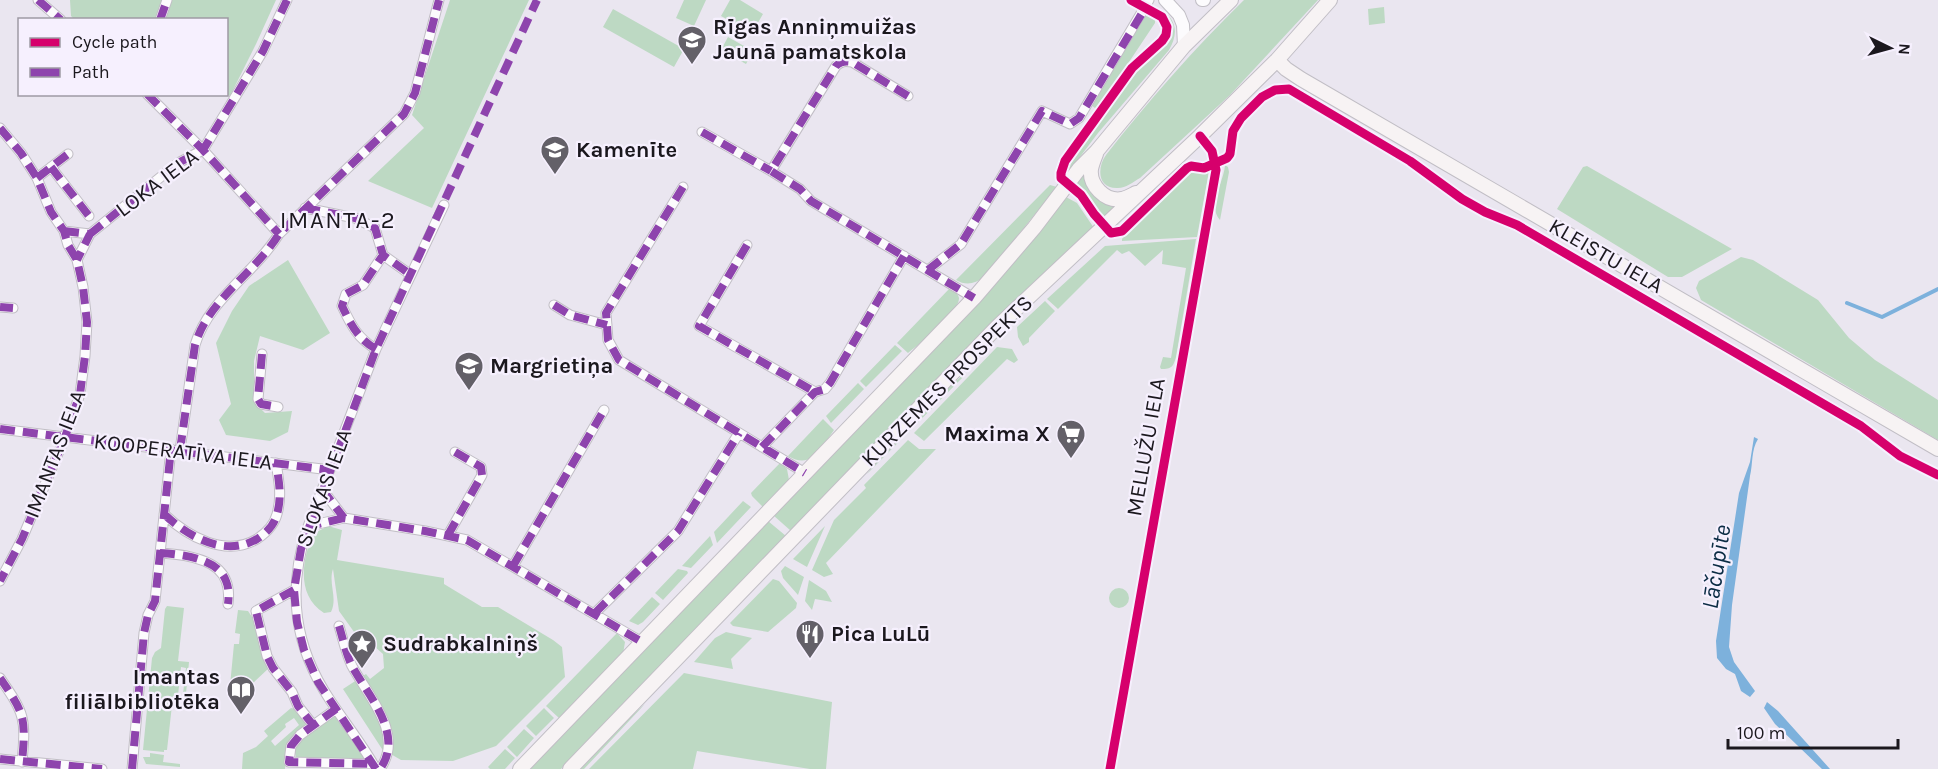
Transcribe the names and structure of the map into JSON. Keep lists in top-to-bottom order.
{
  "streets": {
    "main road": ["KLEISTU IELA", "KURZEMES PROSPEKTS"],
    "street": [
      "LOKA IELA",
      "MELLUŽU IELA",
      "KOOPERATĪVA IELA",
      "IMANTAS IELA",
      "SLOKAS IELA"
    ]
  },
  "crossings": [
    ["LOKA IELA", "IMANTAS IELA"],
    ["KLEISTU IELA", "KURZEMES PROSPEKTS"],
    ["KURZEMES PROSPEKTS", "MELLUŽU IELA"],
    ["KOOPERATĪVA IELA", "IMANTAS IELA"],
    ["KOOPERATĪVA IELA", "SLOKAS IELA"]
  ],
  "districts": ["IMANTA-2"],
  "water": ["Lāčupīte"],
  "places": {
    "school or university": ["Rīgas Anniņmuižas Jaunā pamatskola", "Kamenīte", "Margrietiņa"],
    "supermarket": ["Maxima X"],
    "restaurant": ["Pica LuLū"],
    "place": ["Sudrabkalniņš"],
    "library": ["Imantas filiālbibliotēka"]
  },
  "legend": ["Cycle path", "Path"],
  "scale_bar": "100 m",
  "north": "right"
}
